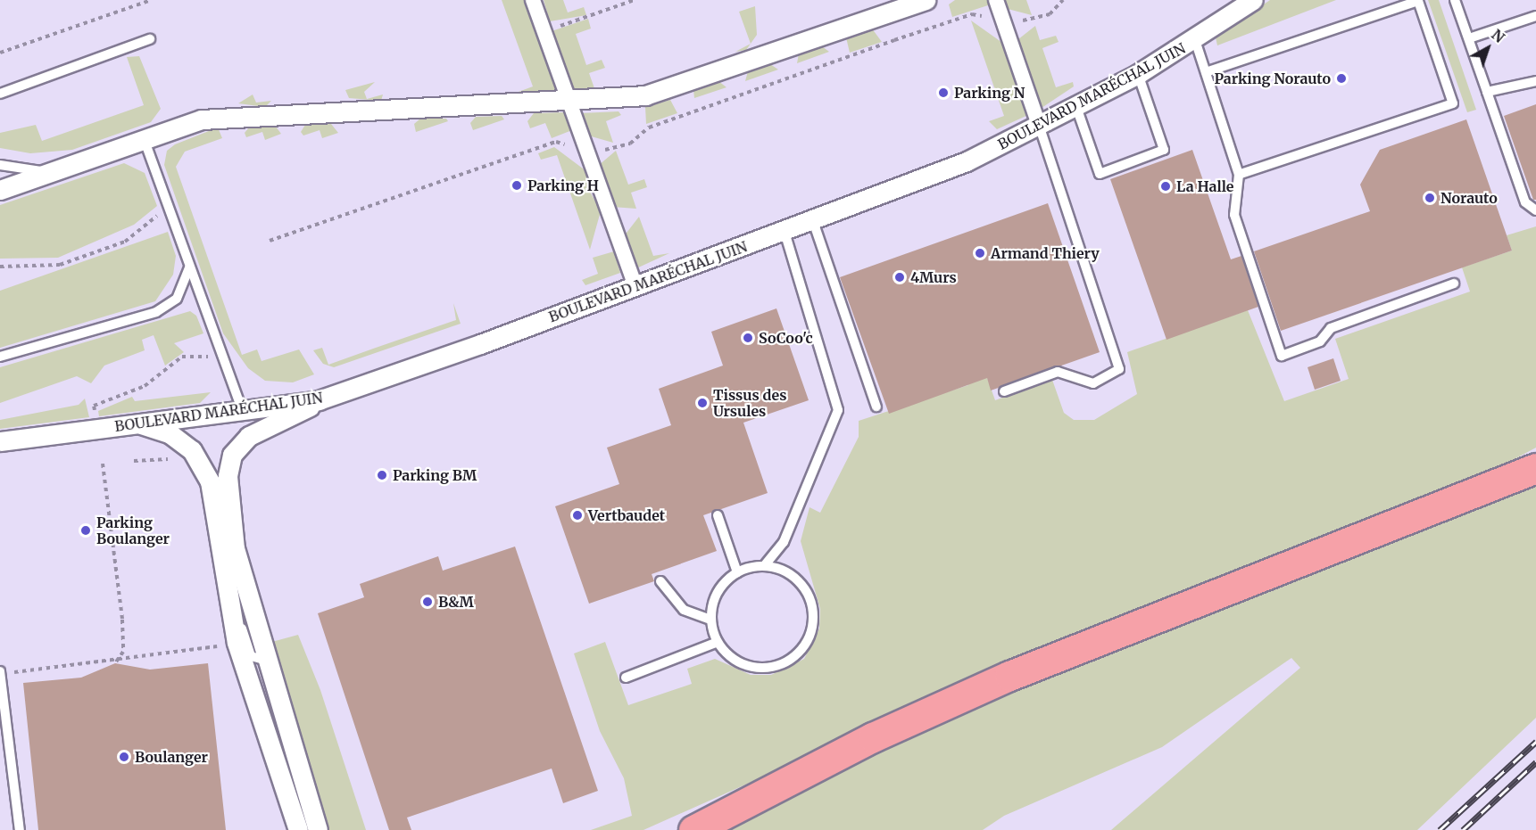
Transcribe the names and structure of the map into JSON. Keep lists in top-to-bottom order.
{
  "streets": {
    "street": ["BOULEVARD MARÉCHAL JUIN"]
  },
  "places": [
    "Parking Norauto",
    "Parking N",
    "Parking H",
    "La Halle",
    "Norauto",
    "Armand Thiery",
    "4Murs",
    "SoCoo'c",
    "Tissus des Ursules",
    "Parking BM",
    "Vertbaudet",
    "Parking Boulanger",
    "B&M",
    "Boulanger"
  ],
  "north": "top right"
}
